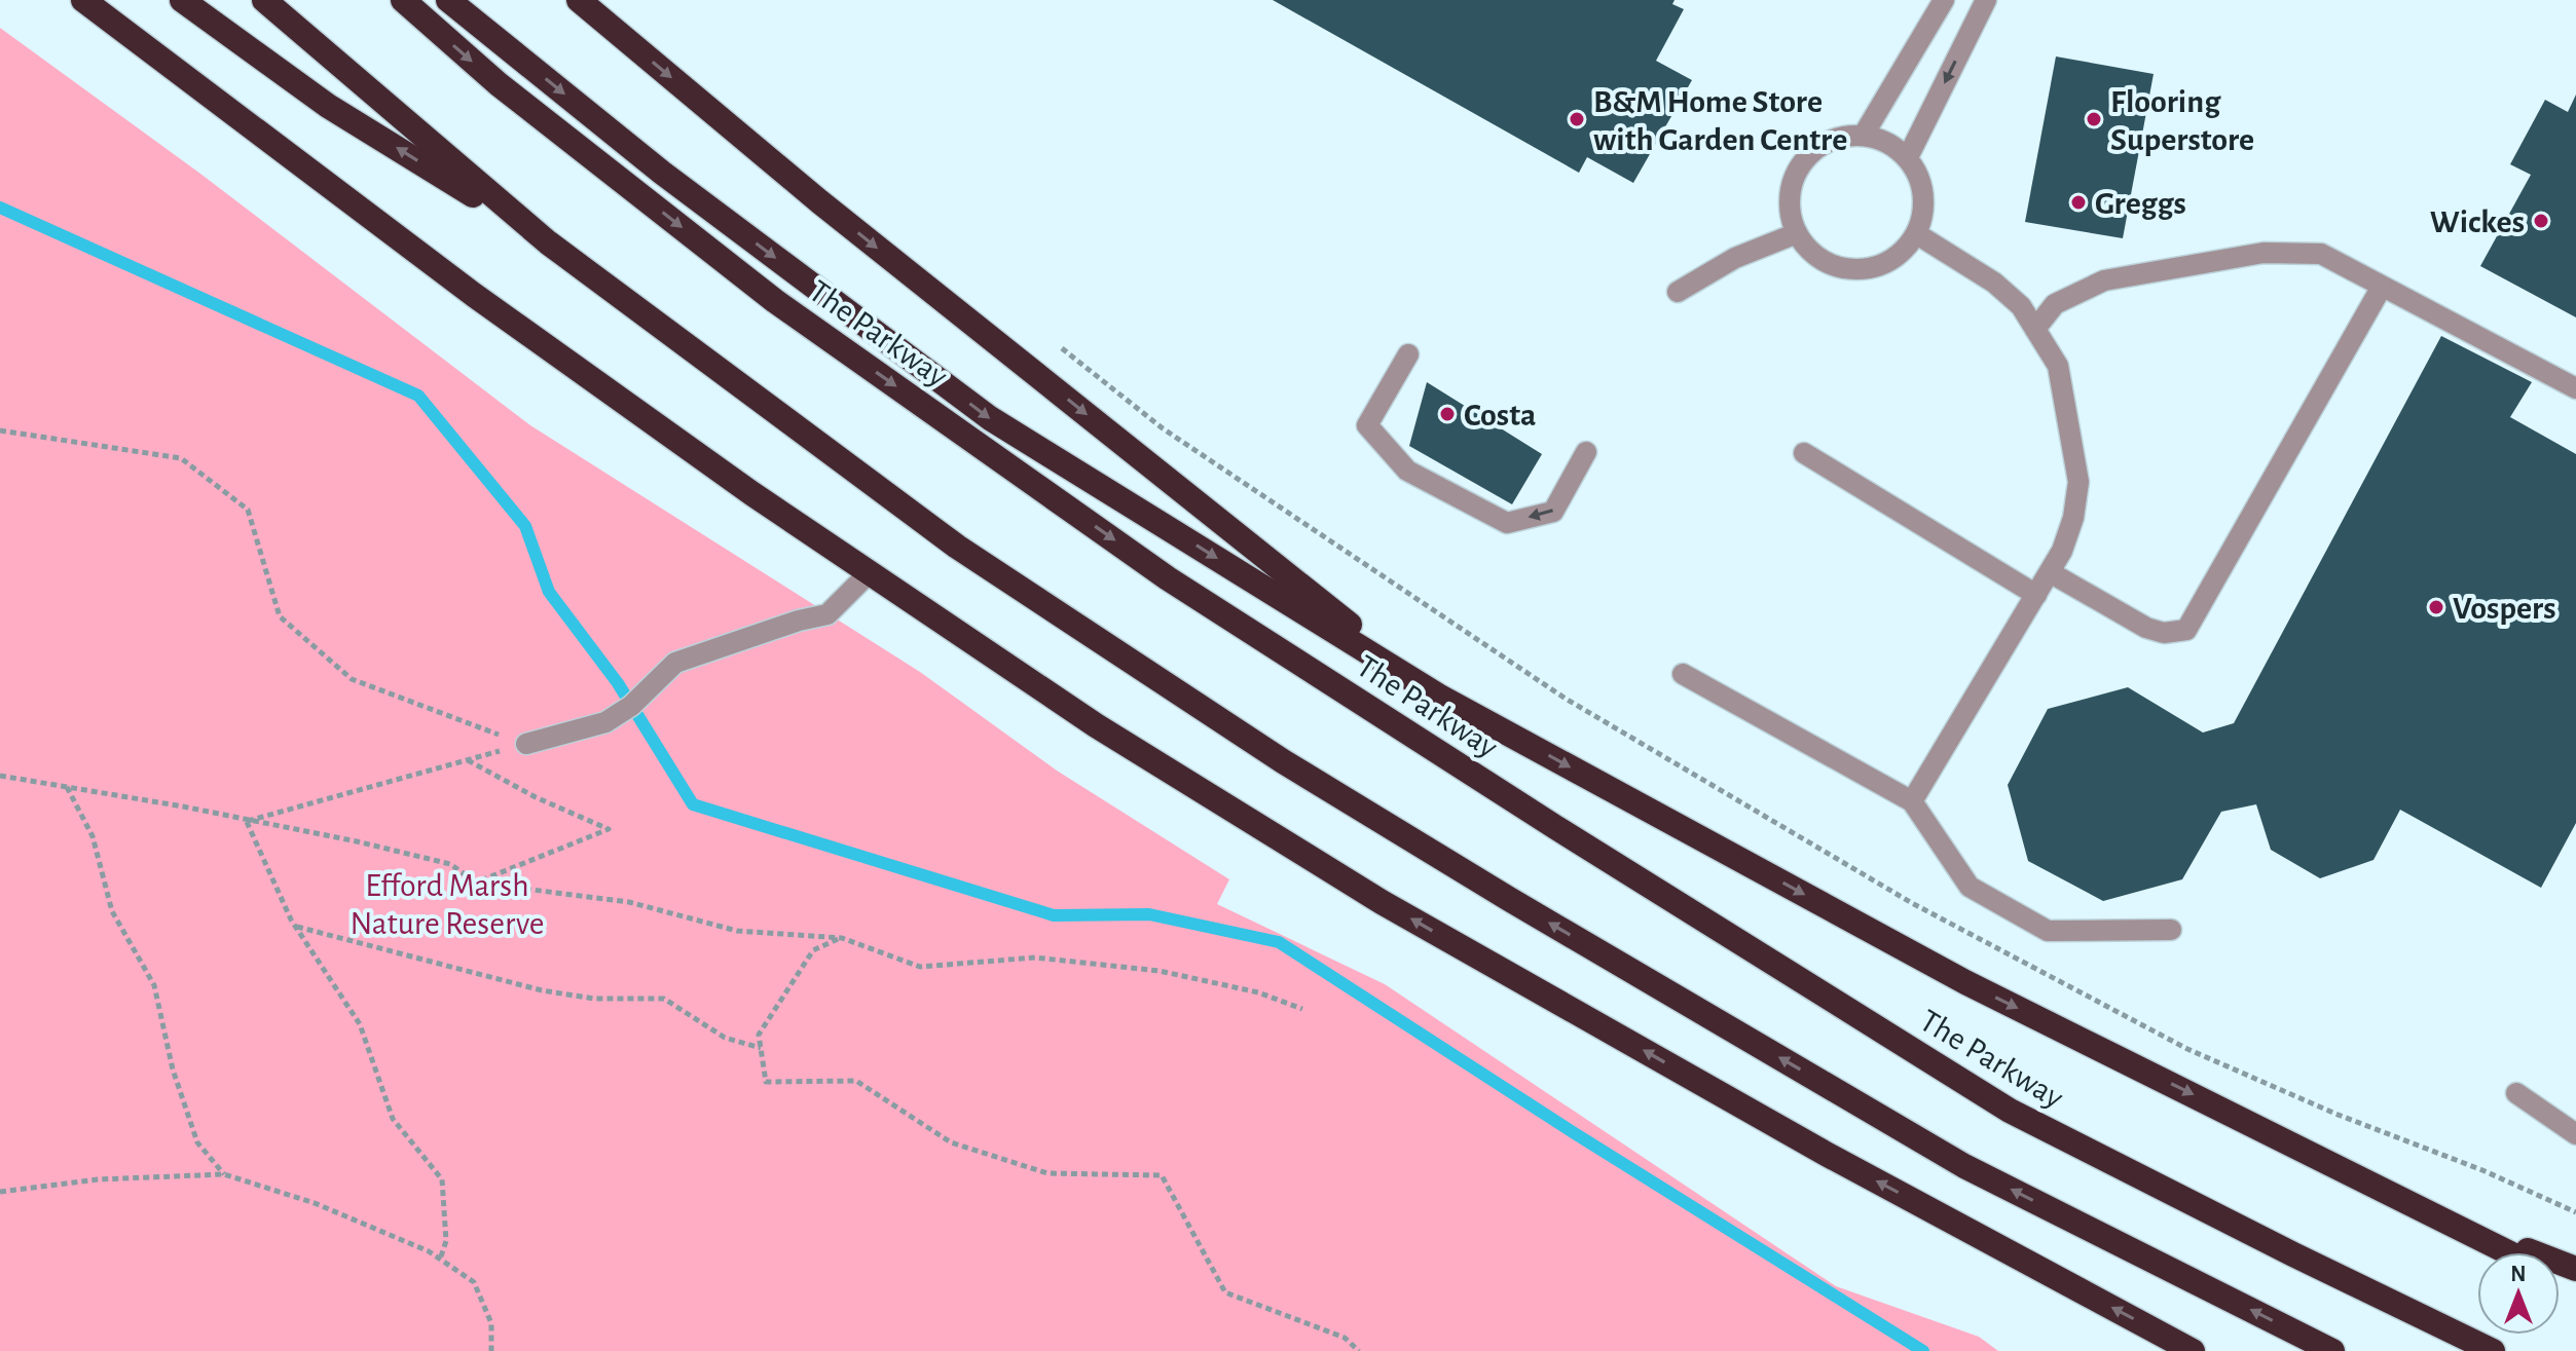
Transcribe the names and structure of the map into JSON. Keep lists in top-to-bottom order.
{
  "streets": {
    "highway": ["The Parkway"]
  },
  "parks": ["Efford Marsh Nature Reserve"],
  "places": [
    "B&M Home Store with Garden Centre",
    "Flooring Superstore",
    "Greggs",
    "Wickes",
    "Costa",
    "Vospers"
  ],
  "north": "top"
}
